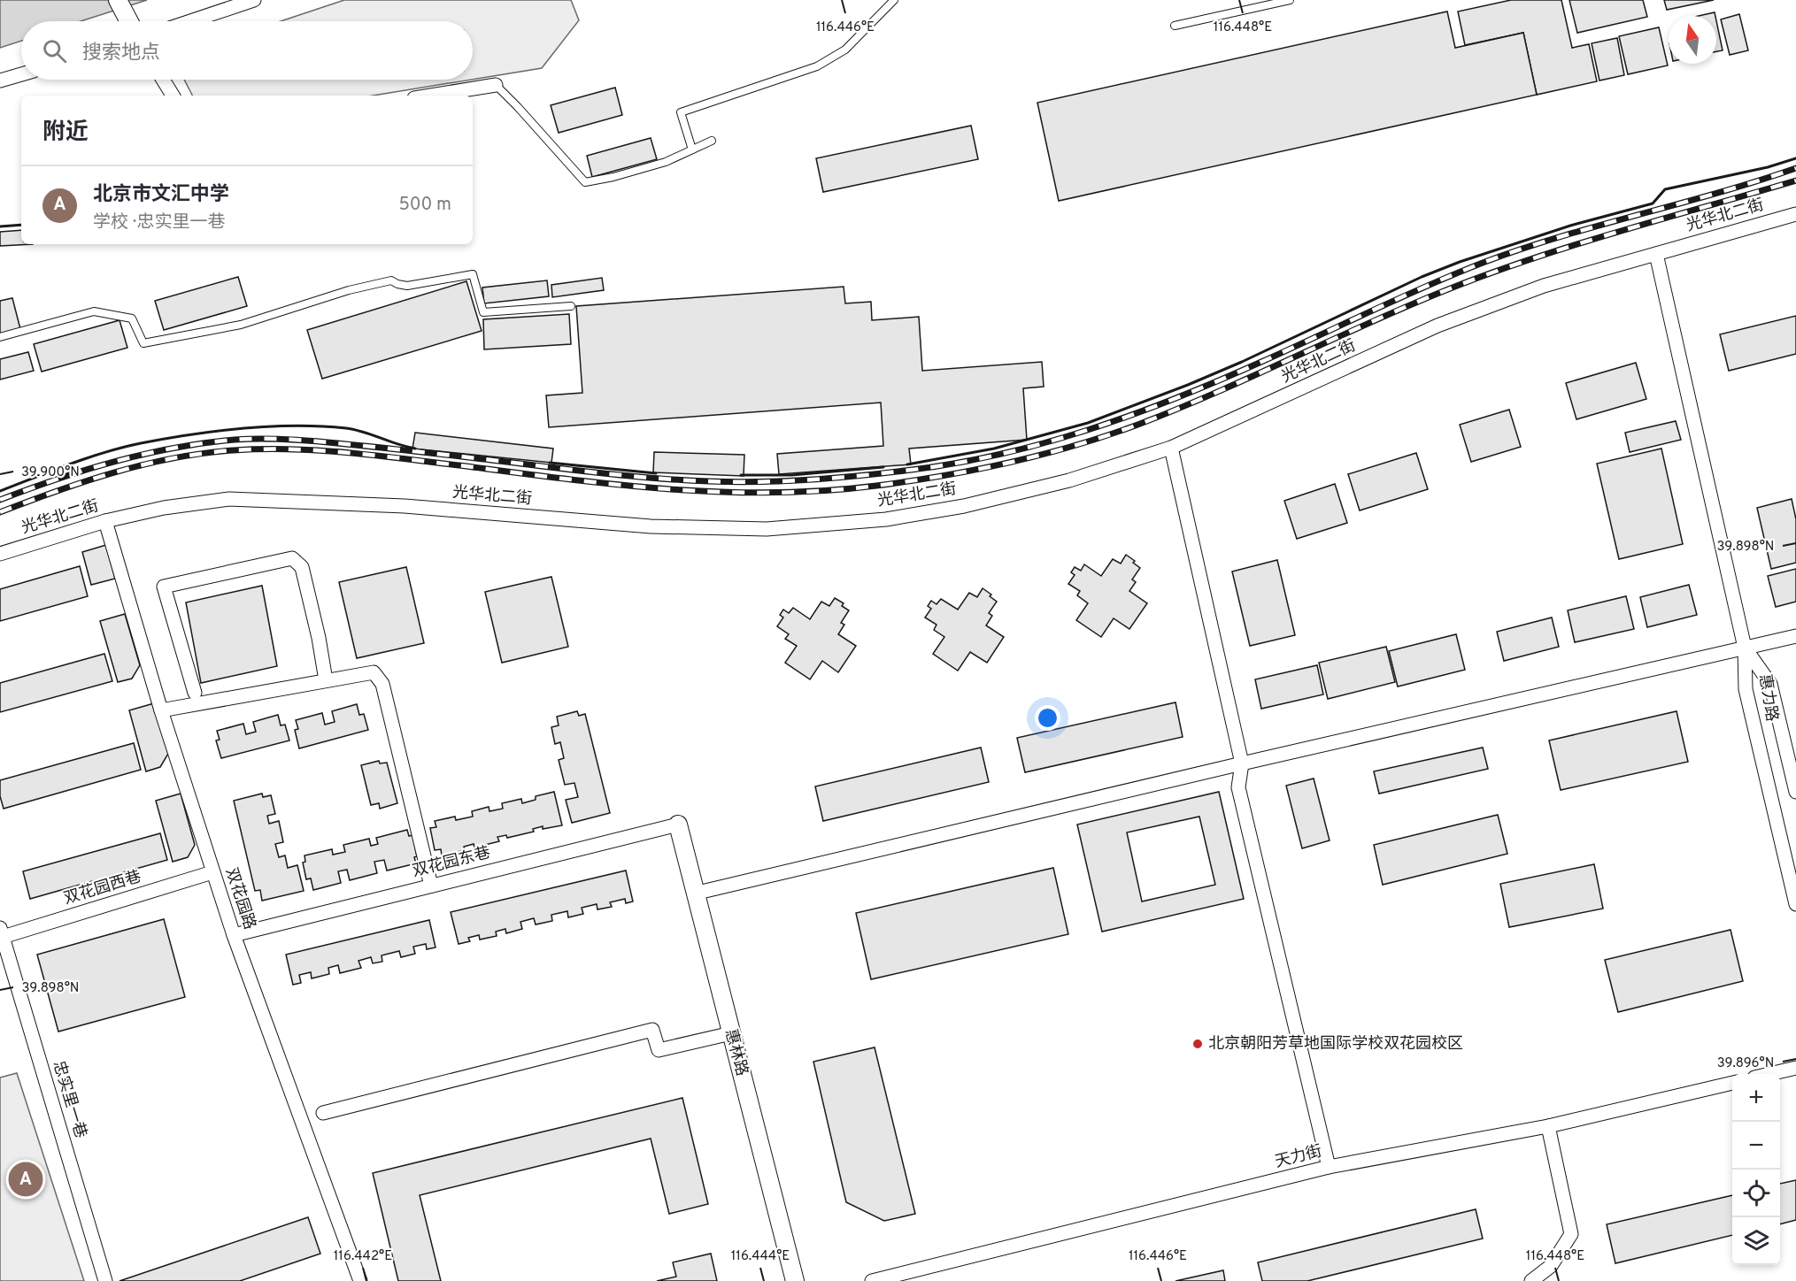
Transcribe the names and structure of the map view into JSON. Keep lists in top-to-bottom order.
{
  "streets": {
    "street": [
      "光华北二街",
      "惠力路",
      "双花园东巷",
      "双花园西巷",
      "双花园路",
      "惠林路",
      "忠实里一巷",
      "天力街"
    ]
  },
  "crossings": [
    ["光华北二街", "双花园路"],
    ["双花园东巷", "双花园路"],
    ["双花园东巷", "惠林路"],
    ["双花园西巷", "双花园路"],
    ["双花园西巷", "忠实里一巷"]
  ],
  "places": ["北京朝阳芳草地国际学校双花园校区"],
  "north": "top",
  "page": {
    "search": "搜索地点",
    "heading": "附近",
    "list": [
      {
        "mark": "A",
        "name": "北京市文汇中学",
        "note": "学校 · 忠实里一巷",
        "value": "500 m"
      }
    ],
    "map_buttons": ["+", "−"],
    "pins": "A"
  },
  "coordinates": [
    "116.446°E",
    "116.448°E",
    "39.900°N",
    "39.898°N",
    "39.896°N",
    "116.442°E",
    "116.444°E"
  ]
}
